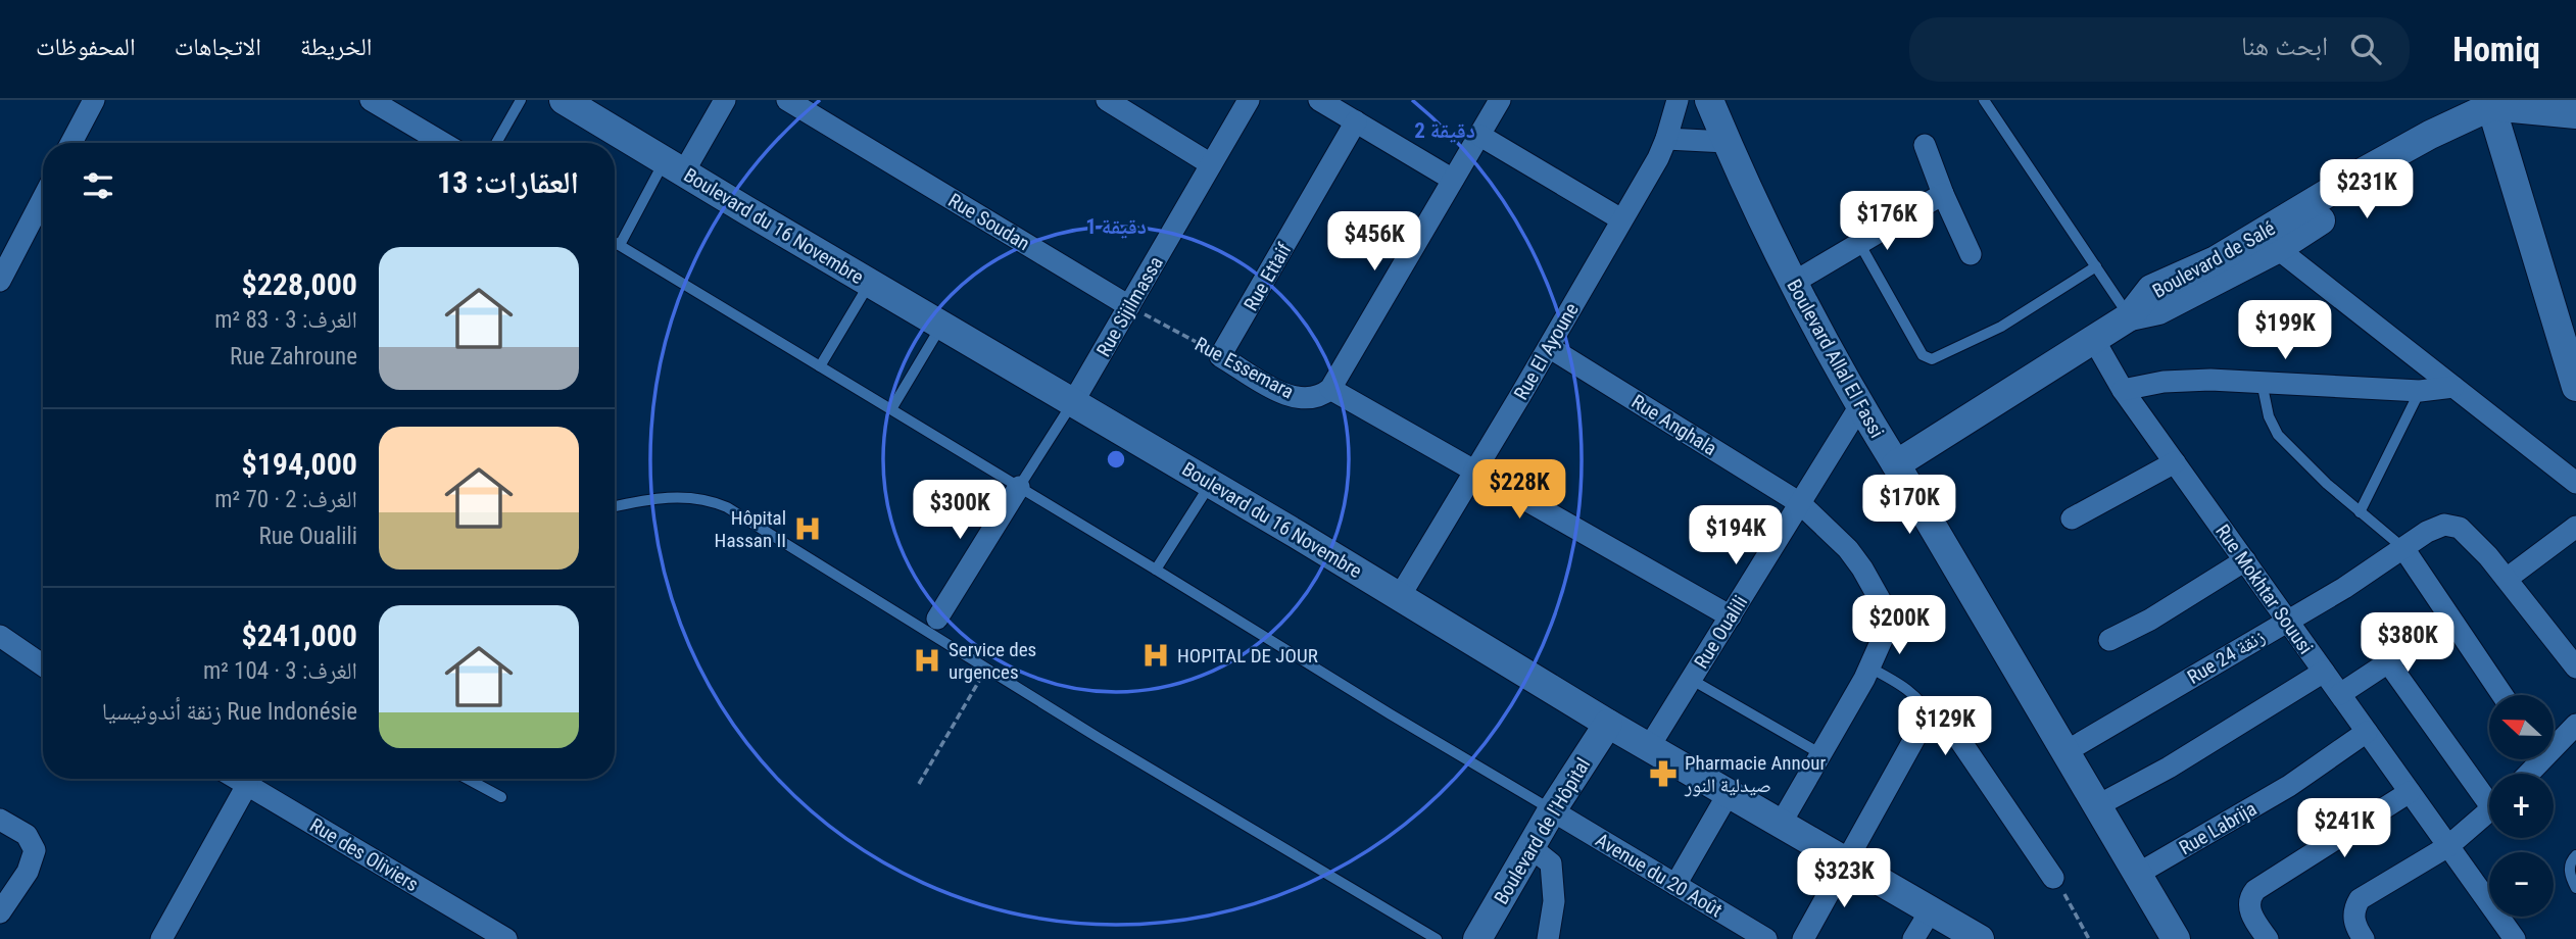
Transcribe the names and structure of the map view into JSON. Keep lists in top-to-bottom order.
{
  "streets": {
    "street": [
      "Rue Soudan",
      "Boulevard du 16 Novembre",
      "Boulevard de Salé",
      "Rue Ettaif",
      "Rue Sijilmassa",
      "Rue El Ayoune",
      "Boulevard Allal El Fassi",
      "Rue Essemara",
      "Rue Anghala",
      "Rue Mokhtar Souusi",
      "Rue Oualili",
      "Rue 24 زنقة",
      "Rue Labrija",
      "Boulevard de l'Hôpital",
      "Rue des Oliviers",
      "Avenue du 20 Août"
    ]
  },
  "crossings": [
    ["Rue Soudan", "Rue Sijilmassa"],
    ["Rue Soudan", "Rue Essemara"],
    ["Boulevard du 16 Novembre", "Rue Sijilmassa"],
    ["Boulevard du 16 Novembre", "Rue El Ayoune"],
    ["Boulevard du 16 Novembre", "Rue Anghala"],
    ["Boulevard du 16 Novembre", "Rue Oualili"],
    ["Boulevard du 16 Novembre", "Boulevard de l'Hôpital"],
    ["Boulevard de Salé", "Boulevard Allal El Fassi"],
    ["Boulevard de Salé", "Rue Mokhtar Souusi"],
    ["Rue Ettaif", "Rue Essemara"],
    ["Rue Sijilmassa", "Rue Essemara"],
    ["Rue El Ayoune", "Rue Anghala"],
    ["Boulevard Allal El Fassi", "Rue Oualili"],
    ["Boulevard Allal El Fassi", "Rue 24 زنقة"],
    ["Boulevard Allal El Fassi", "Rue Labrija"],
    ["Rue Anghala", "Rue Oualili"],
    ["Rue Mokhtar Souusi", "Rue 24 زنقة"],
    ["Rue Mokhtar Souusi", "Rue Labrija"],
    ["Boulevard de l'Hôpital", "Avenue du 20 Août"]
  ],
  "places": {
    "hospital": ["Hôpital Hassan II", "HOPITAL DE JOUR", "Service des urgences"],
    "pharmacy": ["Pharmacie Annour صيدلية النور"]
  },
  "north": "left",
  "page": {
    "header": "Homiq",
    "search": "ابحث هنا",
    "nav": ["الخريطة", "الاتجاهات", "المحفوظات"],
    "heading": "العقارات: 13",
    "price": [
      "$231K",
      "$176K",
      "$456K",
      "$199K",
      "$228K",
      "$170K",
      "$300K",
      "$194K",
      "$200K",
      "$380K",
      "$129K",
      "$241K",
      "$323K"
    ],
    "list": [
      {
        "name": "$228,000",
        "note": "الغرف: 3 · 83 m² · Rue Zahroune"
      },
      {
        "name": "$194,000",
        "note": "الغرف: 2 · 70 m² · Rue Oualili"
      },
      {
        "name": "$241,000",
        "note": "الغرف: 3 · 104 m² · Rue Indonésie زنقة أندونيسيا"
      }
    ],
    "map_buttons": ["+", "−"]
  },
  "rings": ["2 دقيقة", "1 دقيقة"]
}
